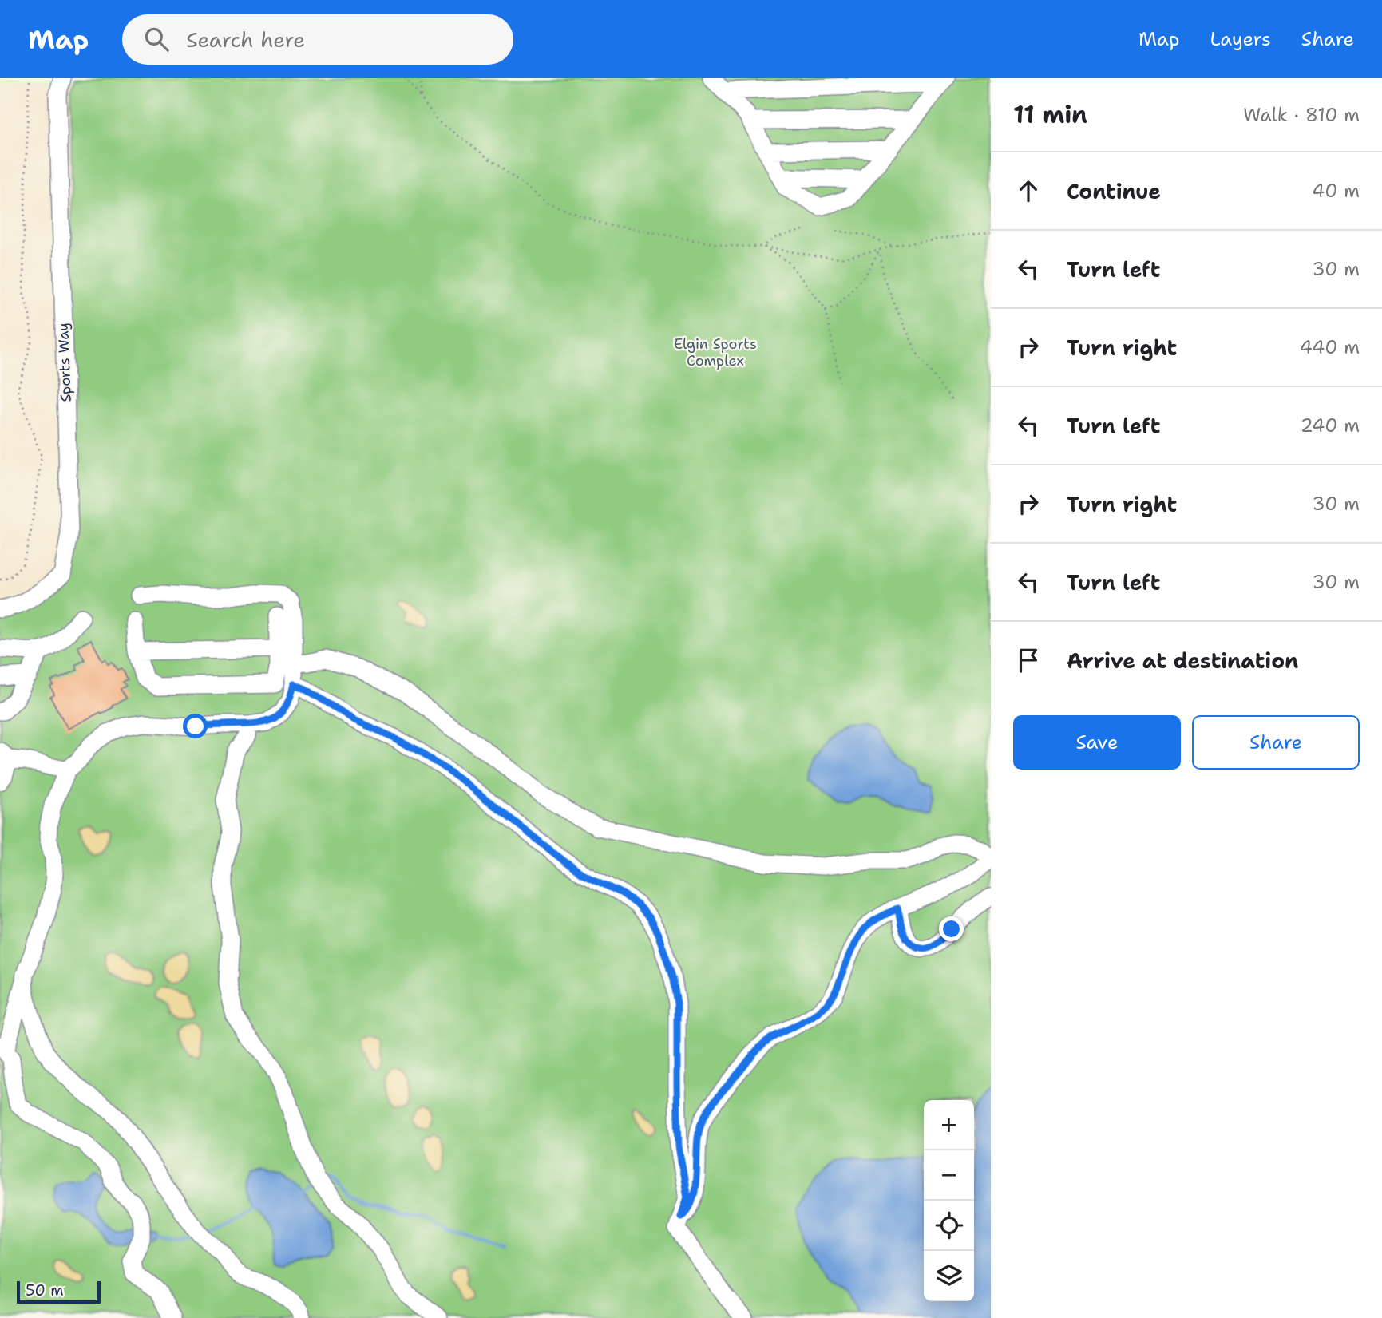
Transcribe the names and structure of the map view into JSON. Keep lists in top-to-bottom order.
{
  "streets": {
    "street": ["Sports Way"]
  },
  "parks": ["Elgin Sports Complex"],
  "scale_bar": "50 m",
  "page": {
    "header": "Map",
    "search": "Search here",
    "nav": ["Map", "Layers", "Share"],
    "heading": ["11 min", "Walk · 810 m"],
    "list": [
      ["Continue", "40 m"],
      ["Turn left", "30 m"],
      ["Turn right", "440 m"],
      ["Turn left", "240 m"],
      ["Turn right", "30 m"],
      ["Turn left", "30 m"],
      "Arrive at destination"
    ],
    "buttons": ["Save", "Share"],
    "map_buttons": ["+", "−"],
    "scale": "50 m"
  }
}
